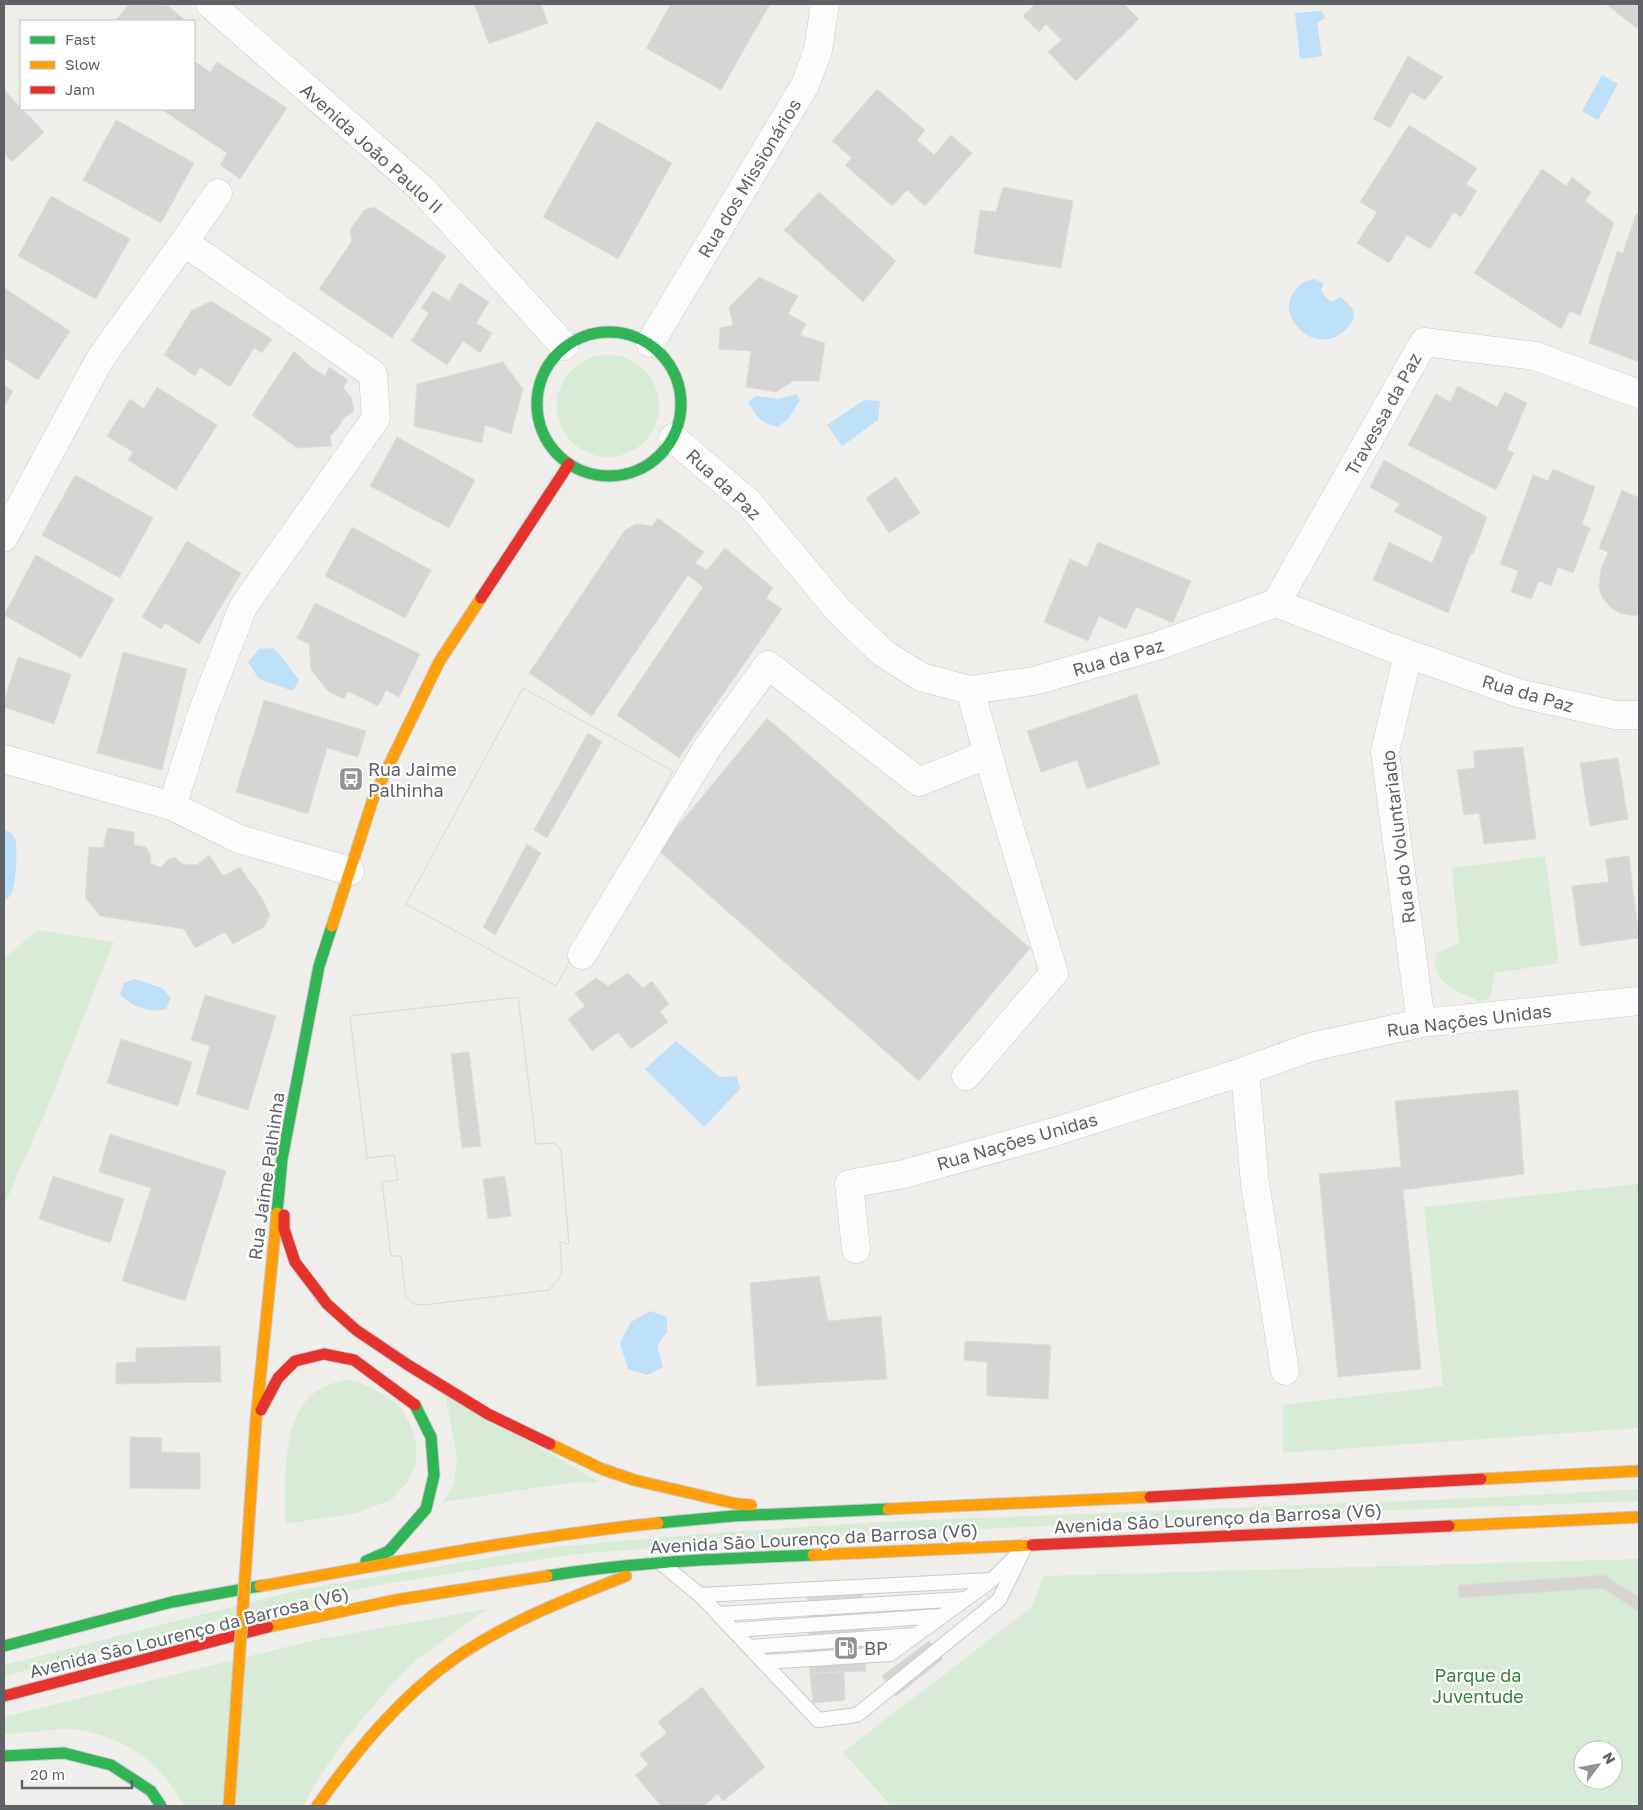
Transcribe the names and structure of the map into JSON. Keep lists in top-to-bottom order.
{
  "streets": {
    "street": [
      "Avenida João Paulo II",
      "Rua dos Missionários",
      "Travessa da Paz",
      "Rua da Paz",
      "Rua do Voluntariado",
      "Rua Nações Unidas",
      "Rua Jaime Palhinha",
      "Avenida São Lourenço da Barrosa (V6)"
    ]
  },
  "crossings": [
    ["Avenida João Paulo II", "Rua dos Missionários"],
    ["Avenida João Paulo II", "Rua da Paz"],
    ["Avenida João Paulo II", "Rua Jaime Palhinha"],
    ["Rua dos Missionários", "Rua da Paz"],
    ["Rua dos Missionários", "Rua Jaime Palhinha"],
    ["Travessa da Paz", "Rua da Paz"],
    ["Rua da Paz", "Rua do Voluntariado"],
    ["Rua da Paz", "Rua Jaime Palhinha"],
    ["Rua do Voluntariado", "Rua Nações Unidas"]
  ],
  "parks": ["Parque da Juventude"],
  "places": {
    "bus stop": ["Rua Jaime Palhinha"],
    "fuel station": ["BP"]
  },
  "legend": ["Fast", "Slow", "Jam"],
  "scale_bar": "20 m",
  "north": "top right"
}
